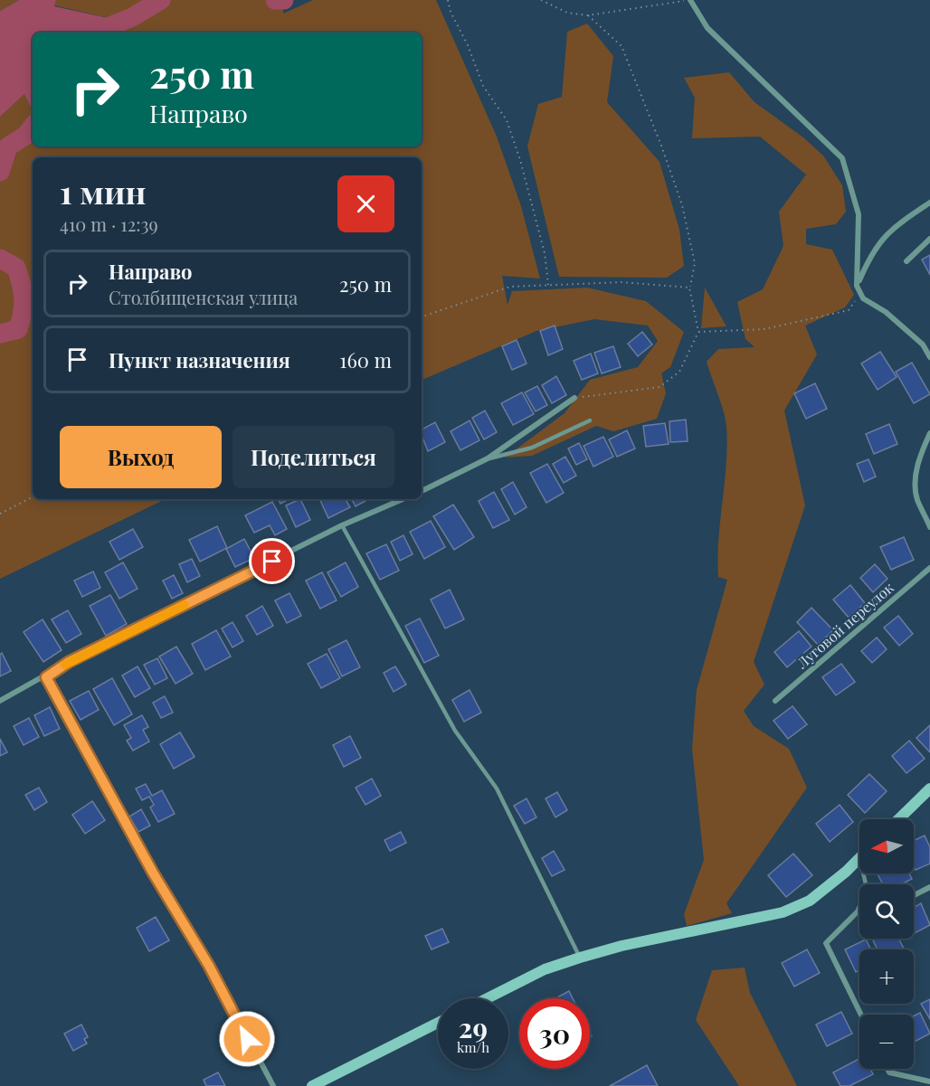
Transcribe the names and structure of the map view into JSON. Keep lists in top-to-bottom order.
{
  "streets": {
    "street": ["Луговой переулок"]
  },
  "north": "left",
  "page": {
    "turn": ["250 m", "Направо"],
    "heading": ["1 мин", "410 m · 12:39"],
    "list": [
      {
        "name": "Направо",
        "note": "Столбищенская улица",
        "value": "250 m"
      },
      {
        "name": "Пункт назначения",
        "value": "160 m"
      }
    ],
    "buttons": ["Выход", "Поделиться"],
    "map_buttons": ["+", "−"],
    "speed": "29 km/h",
    "limit": "30"
  }
}
